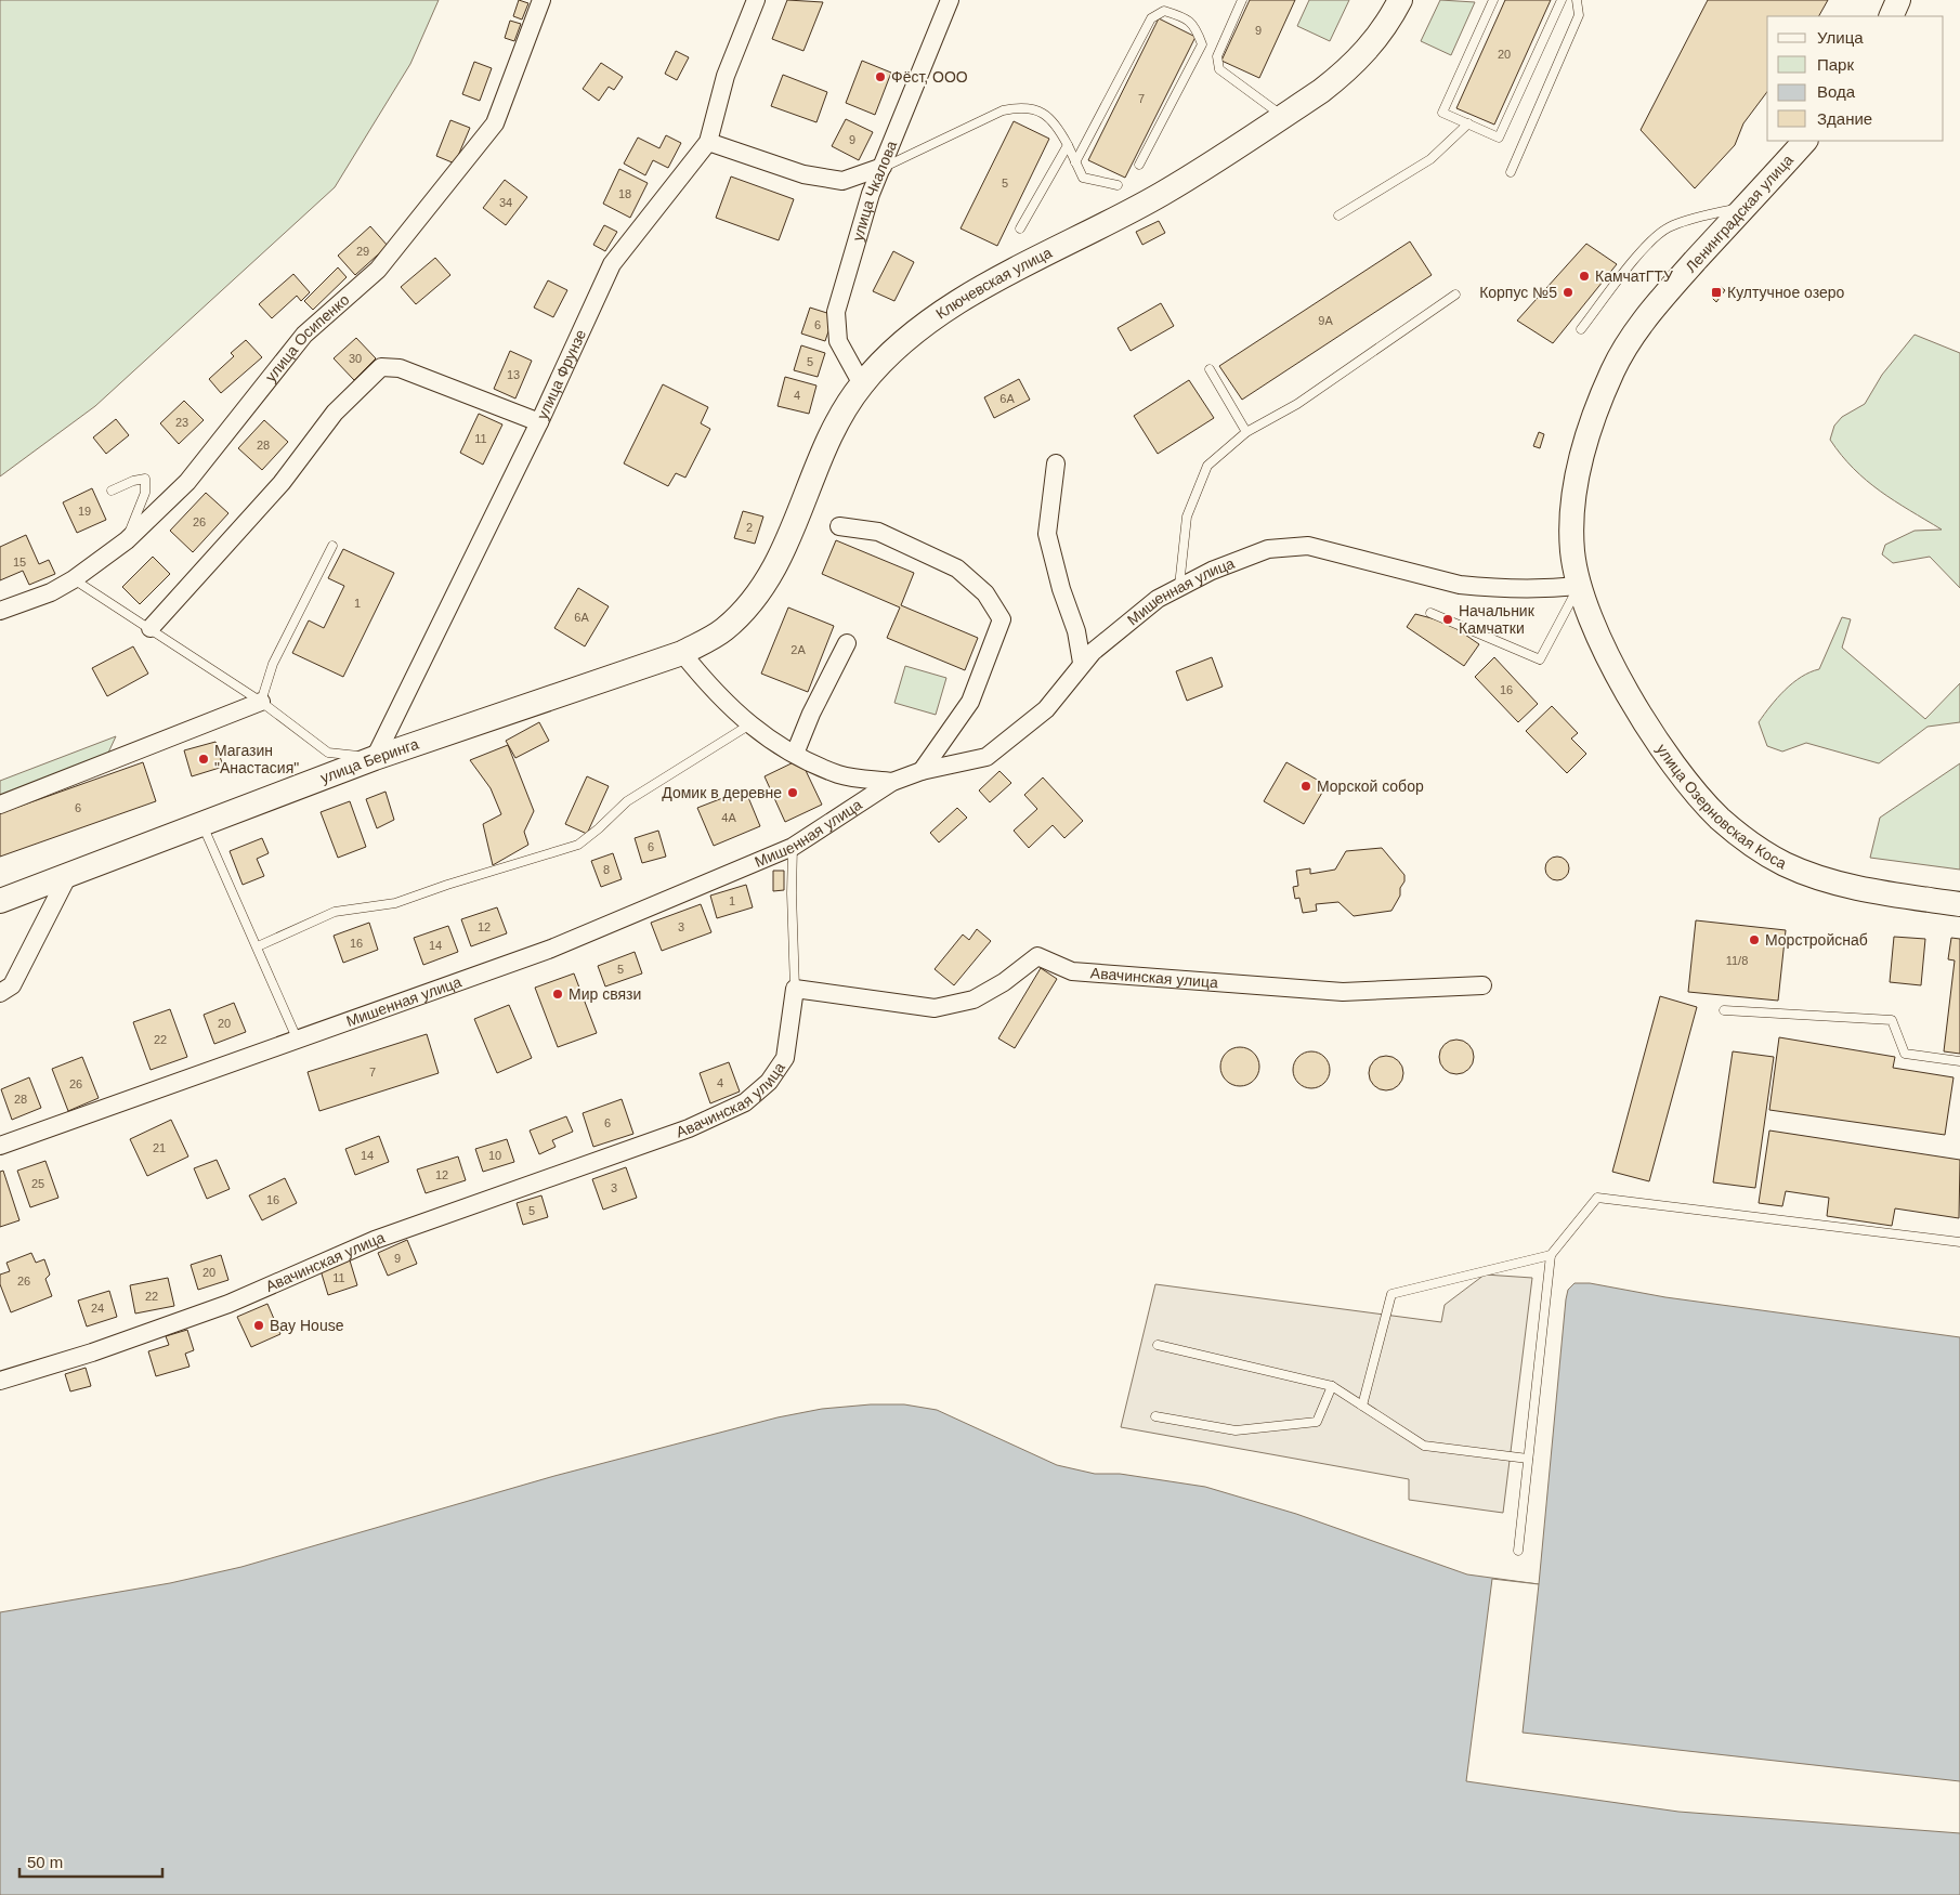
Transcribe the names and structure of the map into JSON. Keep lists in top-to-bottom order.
{
  "streets": {
    "main road": [
      "Ленинградская улица",
      "Ключевская улица",
      "улица Беринга",
      "улица Озерновская Коса"
    ],
    "street": [
      "улица Чкалова",
      "улица Осипенко",
      "улица Фрунзе",
      "Мишенная улица",
      "Авачинская улица"
    ]
  },
  "crossings": [
    ["улица Чкалова", "Ключевская улица"],
    ["Ленинградская улица", "Мишенная улица"],
    ["Ленинградская улица", "улица Озерновская Коса"],
    ["Ключевская улица", "улица Беринга"],
    ["улица Фрунзе", "улица Беринга"],
    ["Мишенная улица", "улица Озерновская Коса"]
  ],
  "places": {
    "other": [
      "Фёст, ООО",
      "КамчатГТУ",
      "Корпус №5",
      "Начальник Камчатки",
      "Магазин \"Анастасия\"",
      "Морской собор",
      "Домик в деревне",
      "Морстройснаб",
      "Мир связи",
      "Bay House"
    ],
    "transit": ["Култучное озеро"]
  },
  "house_numbers": [
    "9",
    "20",
    "7",
    "9",
    "5",
    "18",
    "34",
    "29",
    "9А",
    "6",
    "30",
    "5",
    "13",
    "4",
    "6А",
    "23",
    "11",
    "28",
    "19",
    "26",
    "2",
    "15",
    "1",
    "6А",
    "2А",
    "16",
    "6",
    "4А",
    "6",
    "8",
    "1",
    "12",
    "3",
    "16",
    "14",
    "11/8",
    "5",
    "20",
    "22",
    "7",
    "4",
    "26",
    "28",
    "6",
    "21",
    "14",
    "10",
    "12",
    "25",
    "3",
    "16",
    "5",
    "9",
    "20",
    "11",
    "26",
    "22",
    "24"
  ],
  "legend": [
    "Улица",
    "Парк",
    "Вода",
    "Здание"
  ],
  "scale_bar": "50 m"
}
